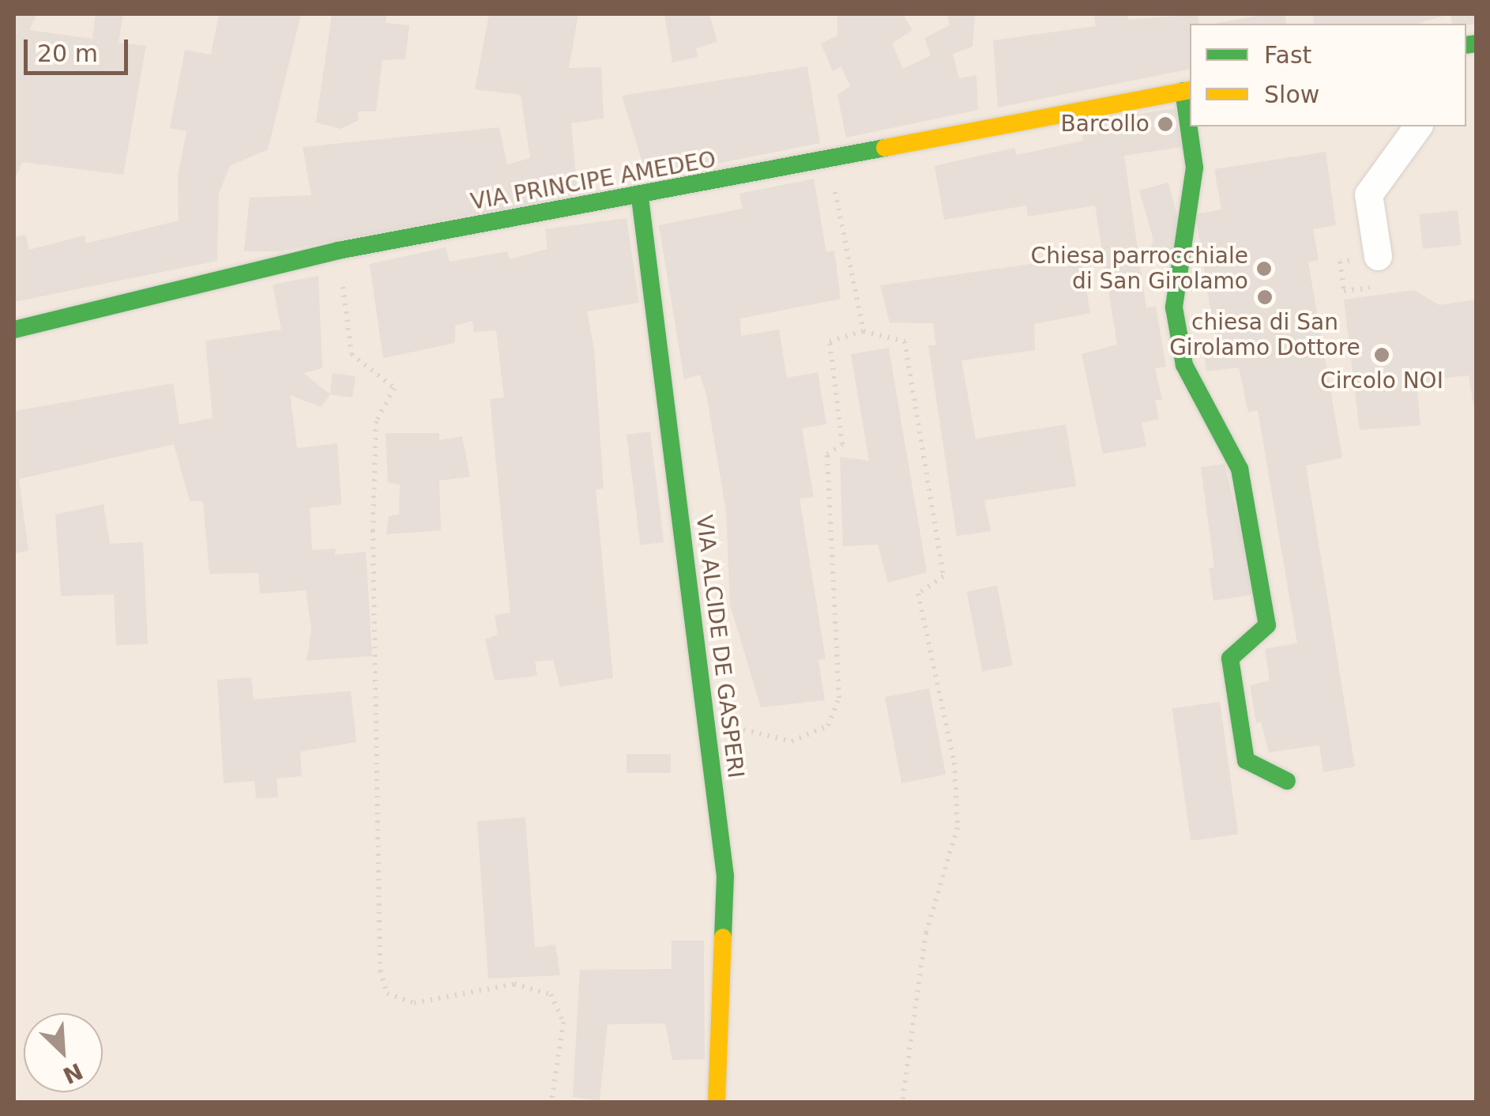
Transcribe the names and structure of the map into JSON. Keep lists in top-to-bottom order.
{
  "streets": {
    "street": ["VIA PRINCIPE AMEDEO", "VIA ALCIDE DE GASPERI"]
  },
  "crossings": [
    ["VIA PRINCIPE AMEDEO", "VIA ALCIDE DE GASPERI"]
  ],
  "places": [
    "Barcollo",
    "Chiesa parrocchiale di San Girolamo",
    "chiesa di San Girolamo Dottore",
    "Circolo NOI"
  ],
  "legend": ["Fast", "Slow"],
  "scale_bar": "20 m",
  "north": "bottom right"
}
